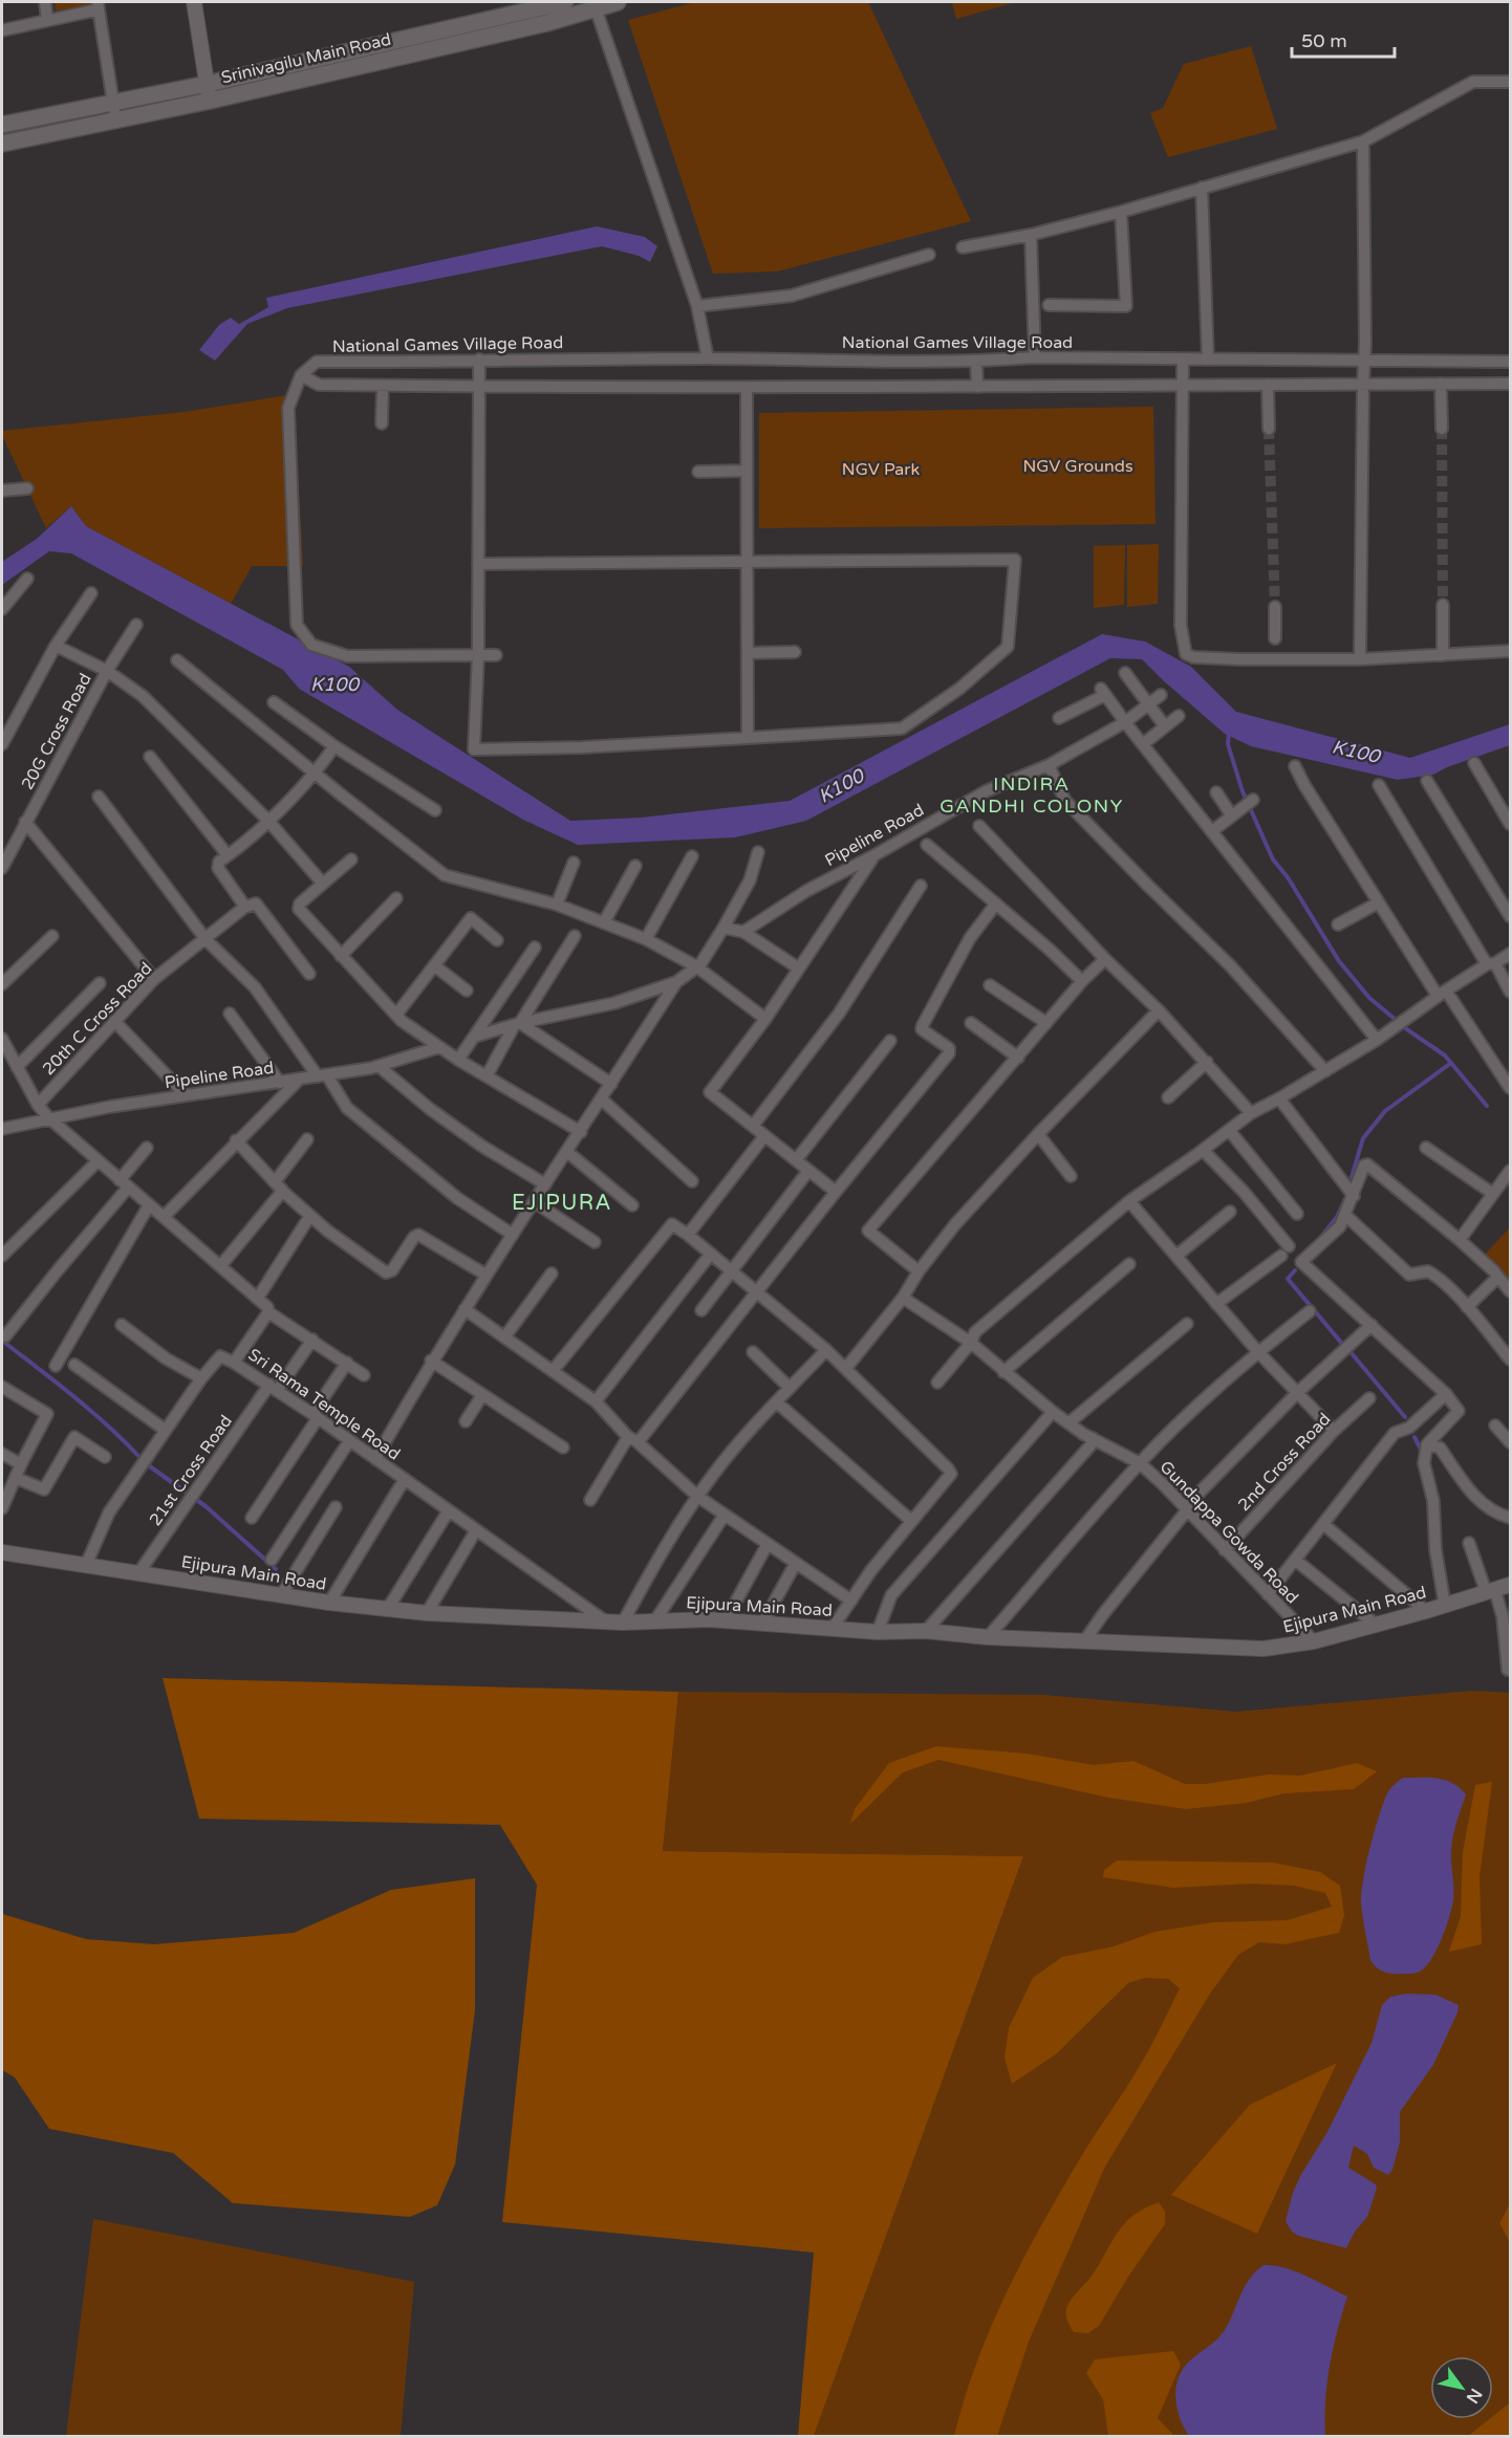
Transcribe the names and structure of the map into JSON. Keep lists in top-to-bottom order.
{
  "streets": {
    "main road": ["Srinivagilu Main Road"],
    "street": [
      "National Games Village Road",
      "20G Cross Road",
      "Pipeline Road",
      "20th C Cross Road",
      "Sri Rama Temple Road",
      "2nd Cross Road",
      "21st Cross Road",
      "Gundappa Gowda Road",
      "Ejipura Main Road"
    ]
  },
  "crossings": [
    ["Sri Rama Temple Road", "21st Cross Road"],
    ["Sri Rama Temple Road", "Ejipura Main Road"],
    ["2nd Cross Road", "Gundappa Gowda Road"],
    ["21st Cross Road", "Ejipura Main Road"],
    ["Gundappa Gowda Road", "Ejipura Main Road"]
  ],
  "districts": ["INDIRA GANDHI COLONY", "EJIPURA"],
  "water": ["K100"],
  "parks": ["NGV Grounds", "NGV Park"],
  "scale_bar": "50 m",
  "north": "bottom right"
}
